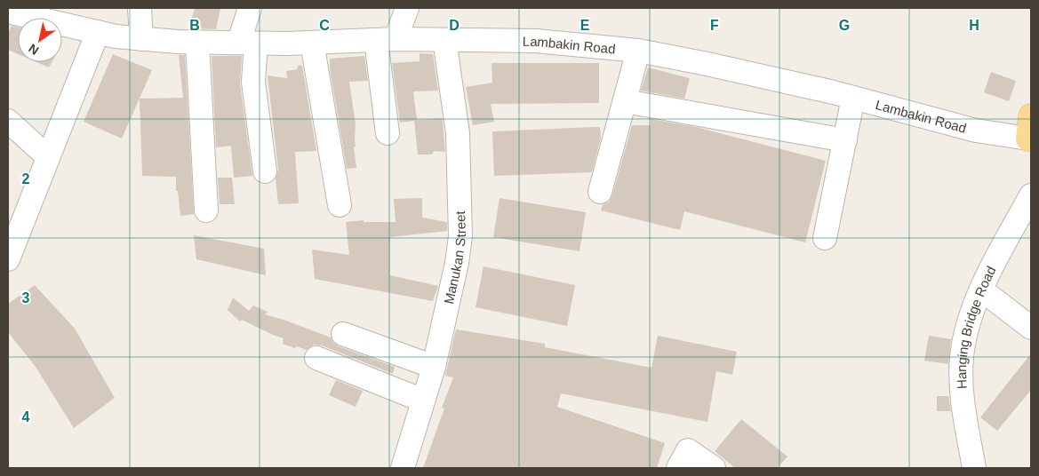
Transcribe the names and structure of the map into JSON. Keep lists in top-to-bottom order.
{
  "streets": {
    "street": ["Lambakin Road", "Manukan Street", "Hanging Bridge Road"]
  },
  "crossings": [
    ["Lambakin Road", "Manukan Street"]
  ],
  "north": "bottom left",
  "grid": {
    "columns": [
      "B",
      "C",
      "D",
      "E",
      "F",
      "G",
      "H"
    ],
    "rows": ["2", "3", "4"]
  }
}
